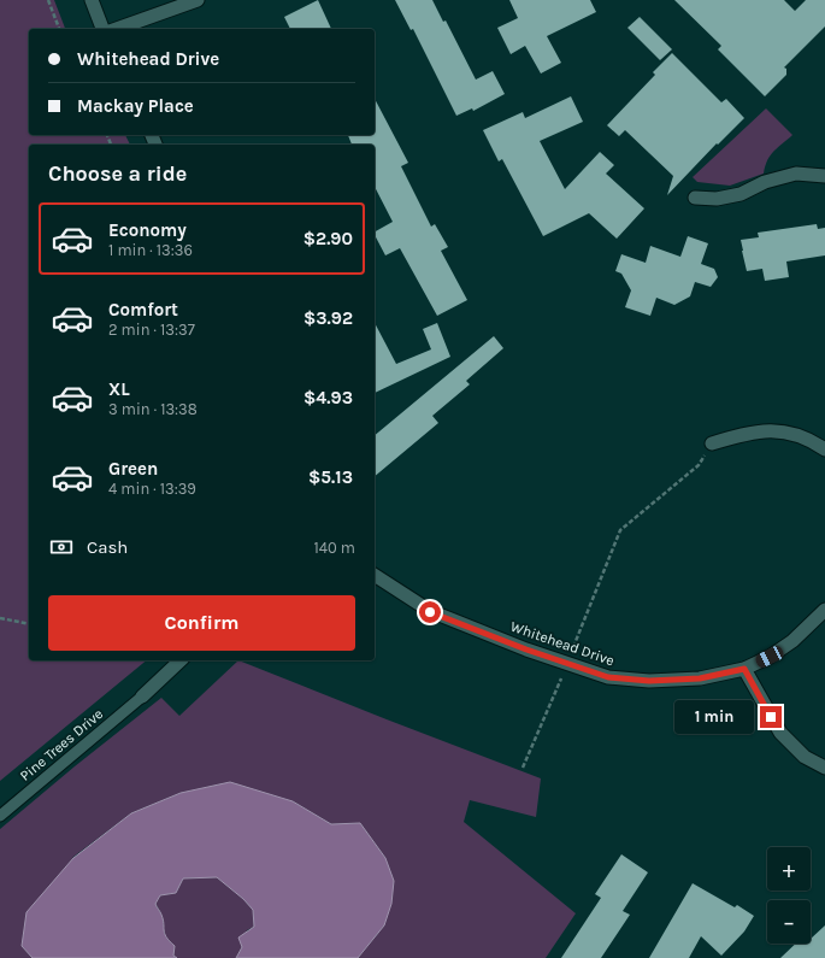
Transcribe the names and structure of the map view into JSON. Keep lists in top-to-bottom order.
{
  "streets": {
    "street": ["Whitehead Drive"],
    "lane": ["Pine Trees Drive"]
  },
  "page": {
    "banner": ["Whitehead Drive", "Mackay Place"],
    "heading": "Choose a ride",
    "list": [
      {
        "name": "Economy",
        "note": "1 min · 13:36",
        "value": "$2.90"
      },
      {
        "name": "Comfort",
        "note": "2 min · 13:37",
        "value": "$3.92"
      },
      {
        "name": "XL",
        "note": "3 min · 13:38",
        "value": "$4.93"
      },
      {
        "name": "Green",
        "note": "4 min · 13:39",
        "value": "$5.13"
      }
    ],
    "pay": ["Cash", "140 m"],
    "buttons": "Confirm",
    "bubble": "1 min",
    "map_buttons": ["+", "−"]
  }
}
